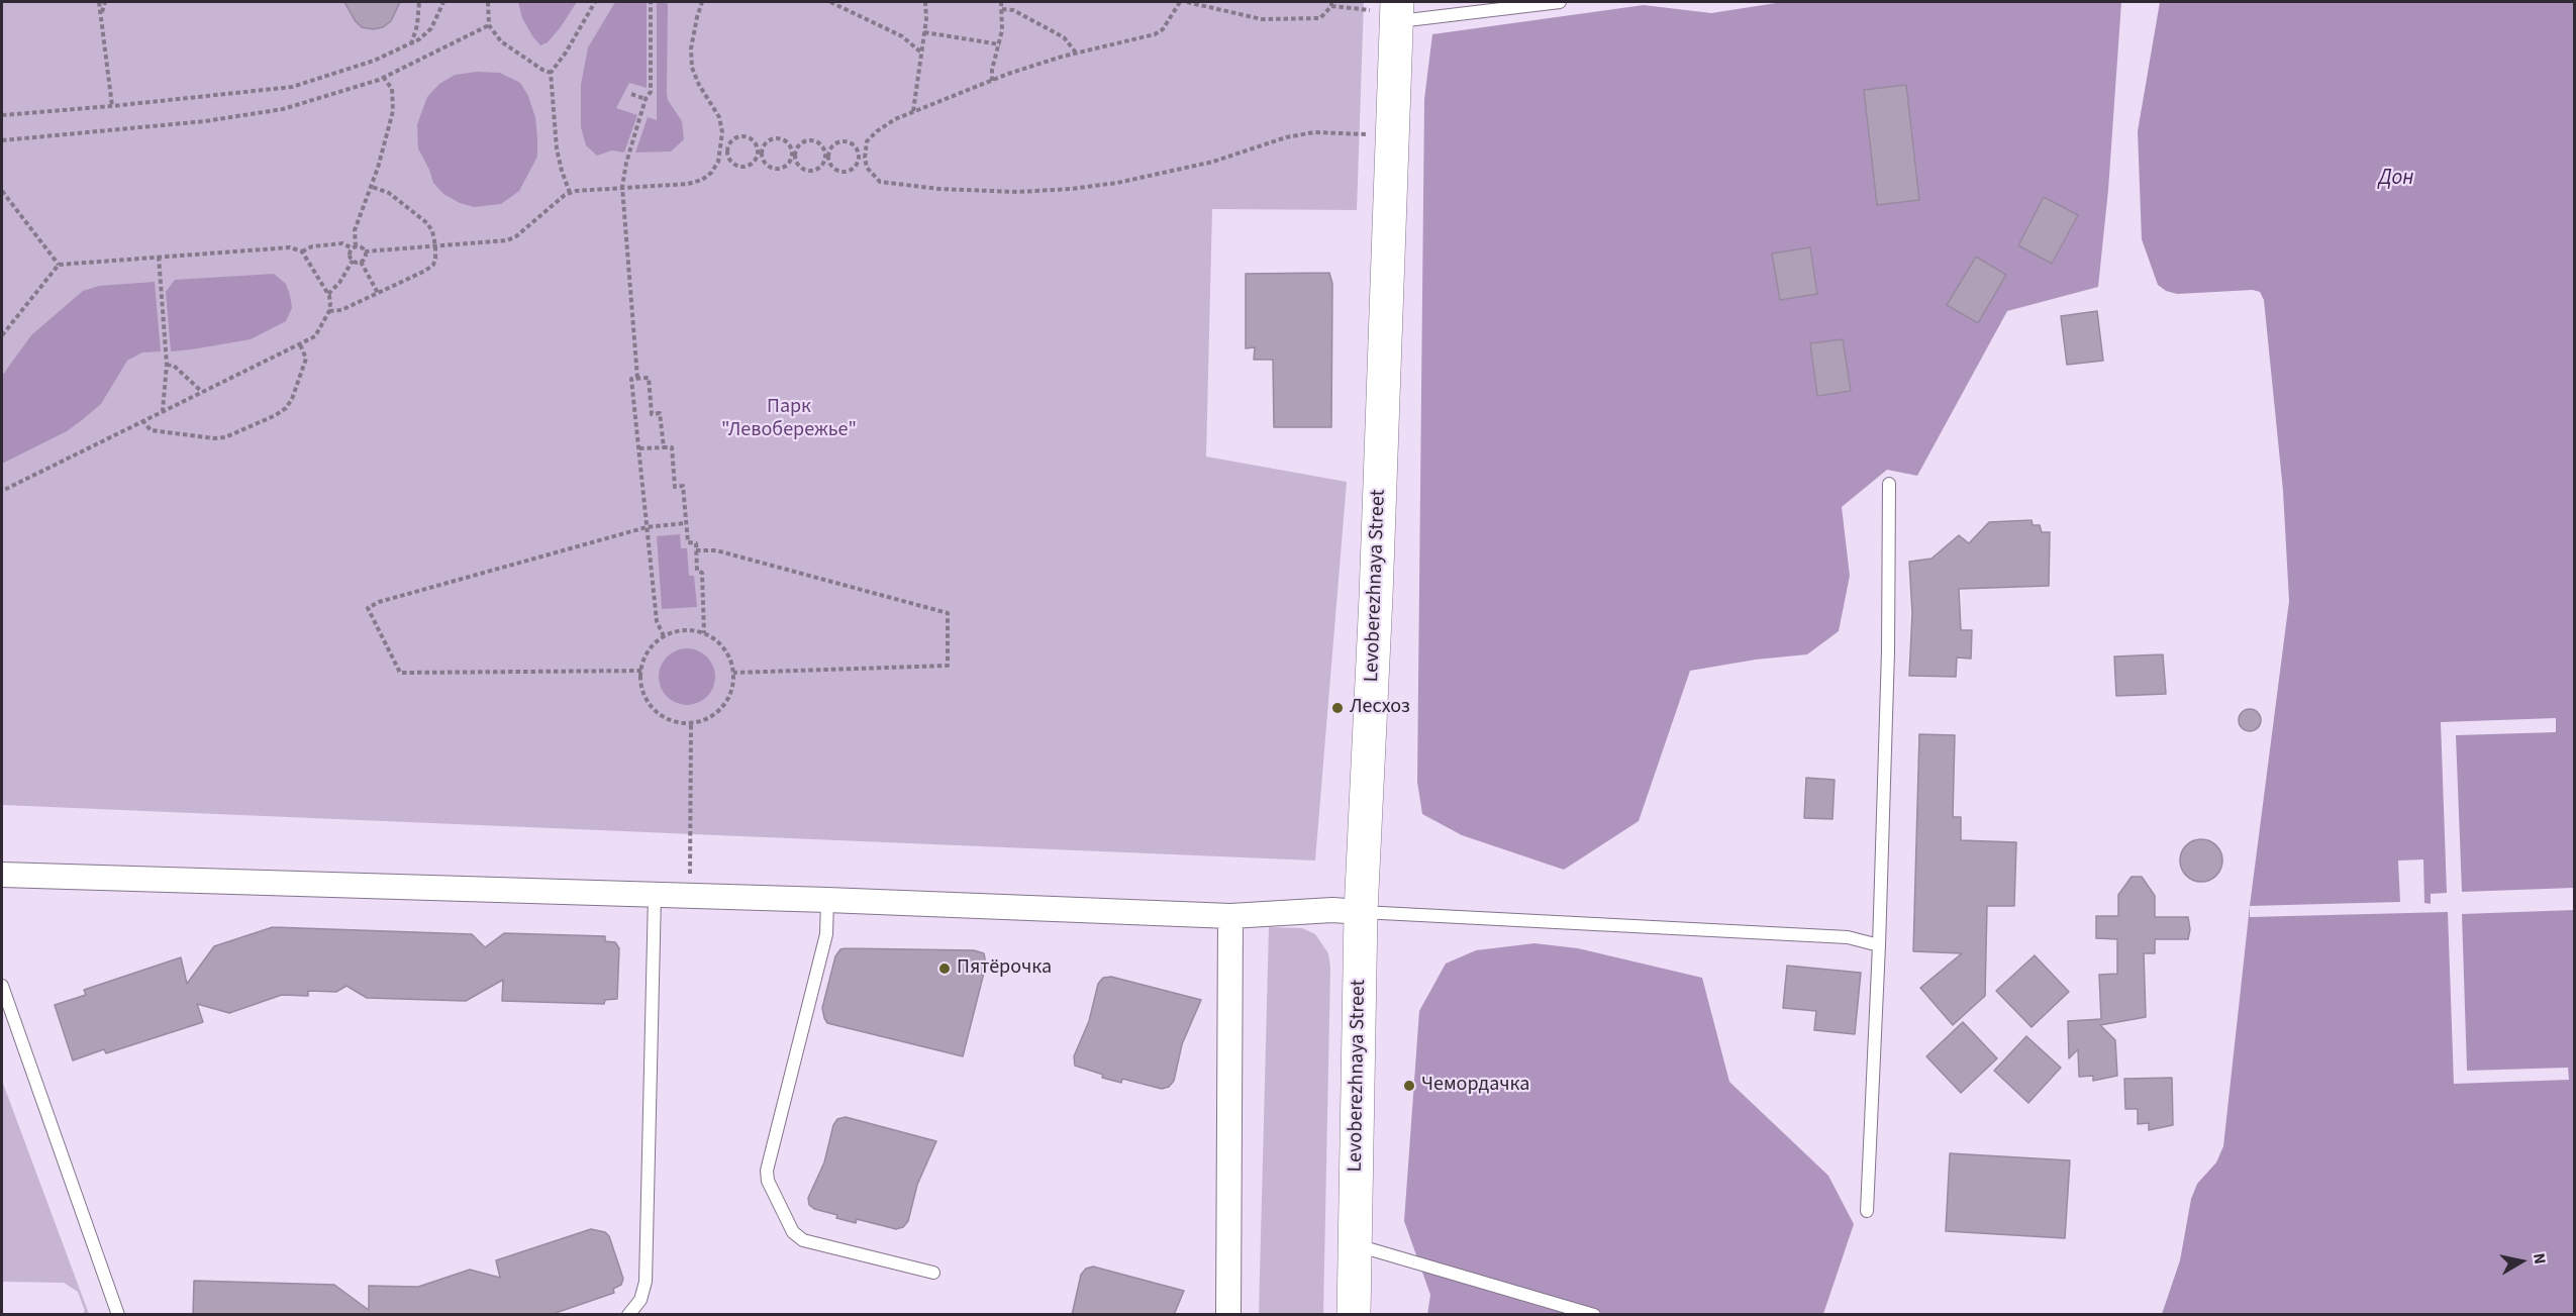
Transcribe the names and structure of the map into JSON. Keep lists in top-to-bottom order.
{
  "streets": {
    "main road": ["Levoberezhnaya Street"]
  },
  "water": ["Дон"],
  "parks": ["Парк \"Левобережье\""],
  "places": ["Лесхоз", "Пятёрочка", "Чемордачка"],
  "north": "right"
}
